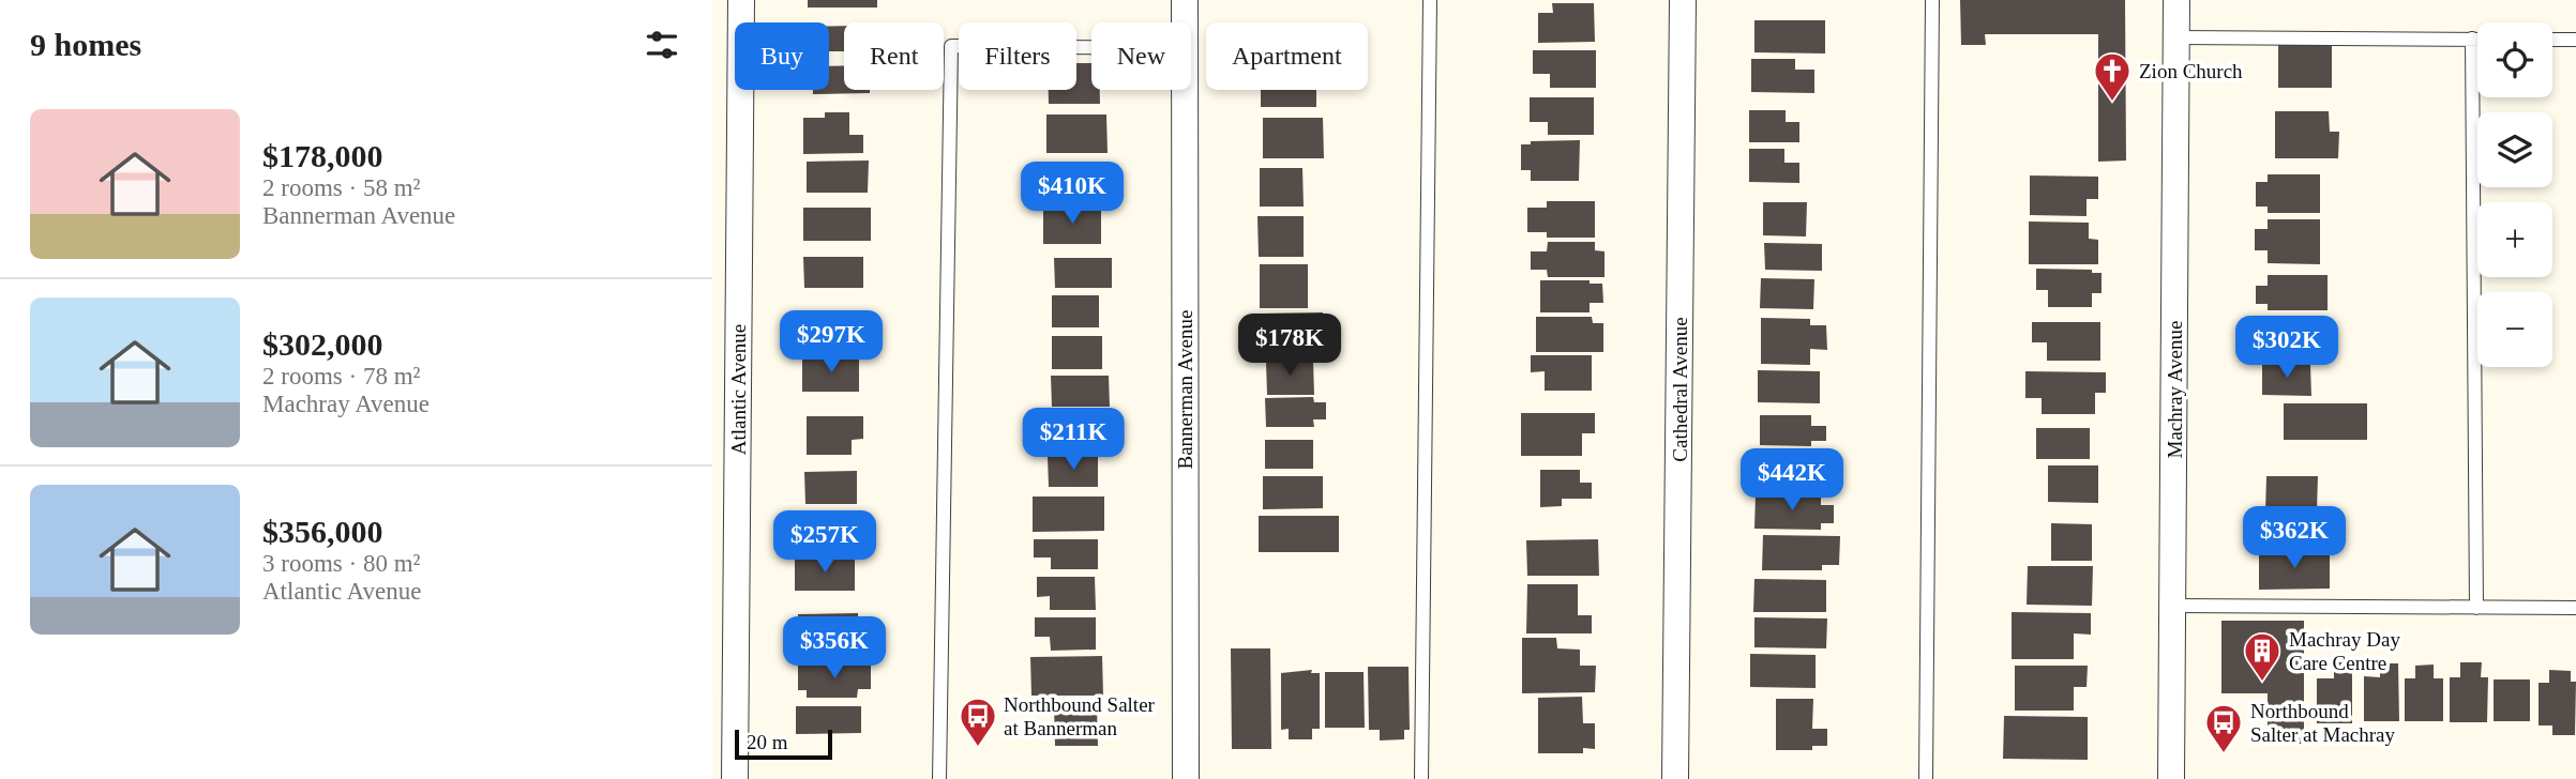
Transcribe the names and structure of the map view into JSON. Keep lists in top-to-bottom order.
{
  "streets": {
    "street": [
      "Atlantic Avenue",
      "Bannerman Avenue",
      "Cathedral Avenue",
      "Machray Avenue"
    ]
  },
  "places": {
    "church": ["Zion Church"],
    "building": ["Machray Day Care Centre"],
    "bus stop": ["Northbound Salter at Bannerman", "Northbound Salter at Machray"]
  },
  "scale_bar": "20 m",
  "page": {
    "heading": "9 homes",
    "map_buttons": ["+", "−"],
    "chip": [
      "Buy",
      "Rent",
      "Filters",
      "New",
      "Apartment"
    ],
    "list": [
      {
        "name": "$178,000",
        "note": "2 rooms · 58 m² · Bannerman Avenue"
      },
      {
        "name": "$302,000",
        "note": "2 rooms · 78 m² · Machray Avenue"
      },
      {
        "name": "$356,000",
        "note": "3 rooms · 80 m² · Atlantic Avenue"
      }
    ],
    "price": [
      "$410K",
      "$297K",
      "$178K",
      "$302K",
      "$211K",
      "$442K",
      "$362K",
      "$257K",
      "$356K"
    ],
    "scale": "20 m"
  }
}
